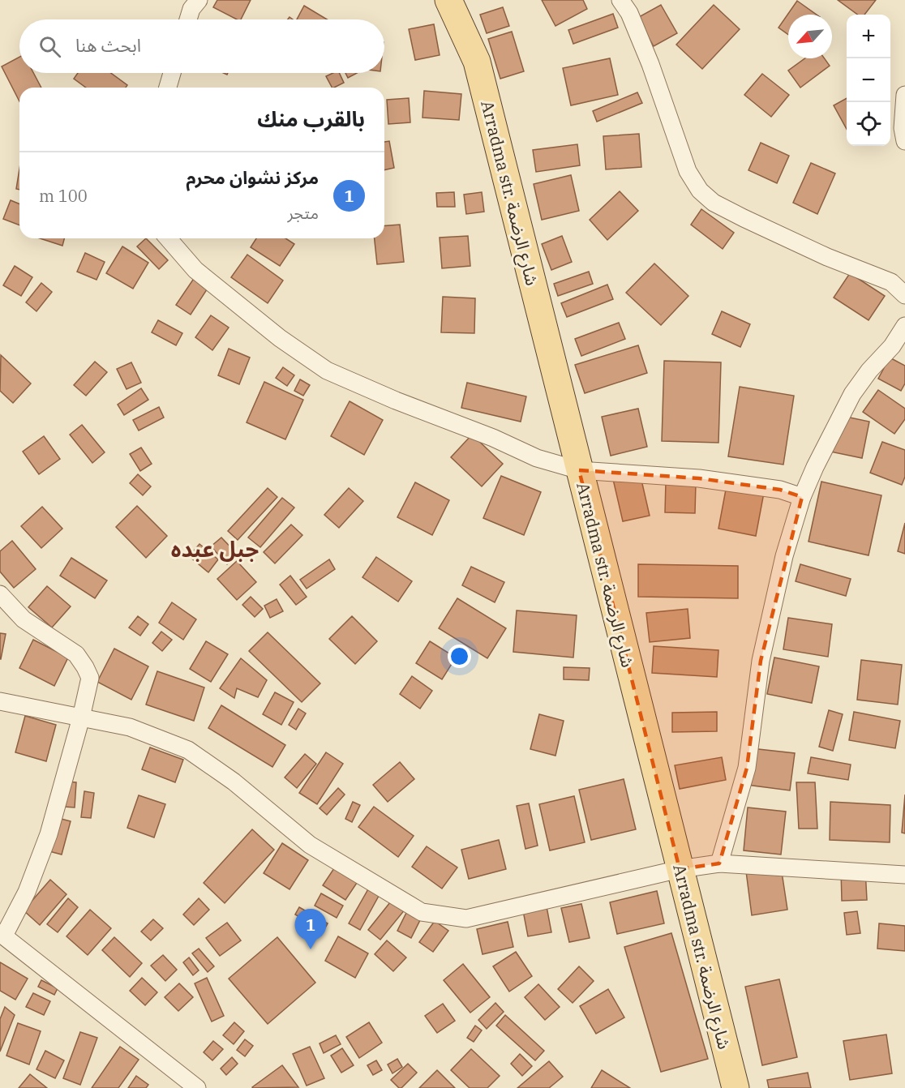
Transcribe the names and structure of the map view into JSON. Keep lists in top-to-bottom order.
{
  "streets": {
    "main road": ["Arradma str. شارع الرضمة"]
  },
  "districts": ["جبل عبده"],
  "north": "bottom left",
  "page": {
    "map_buttons": ["+", "−"],
    "search": "ابحث هنا",
    "heading": "بالقرب منك",
    "list": [
      {
        "mark": "1",
        "name": "مركز نشوان محرم",
        "note": "متجر",
        "value": "100 m"
      }
    ],
    "pins": "1"
  }
}
